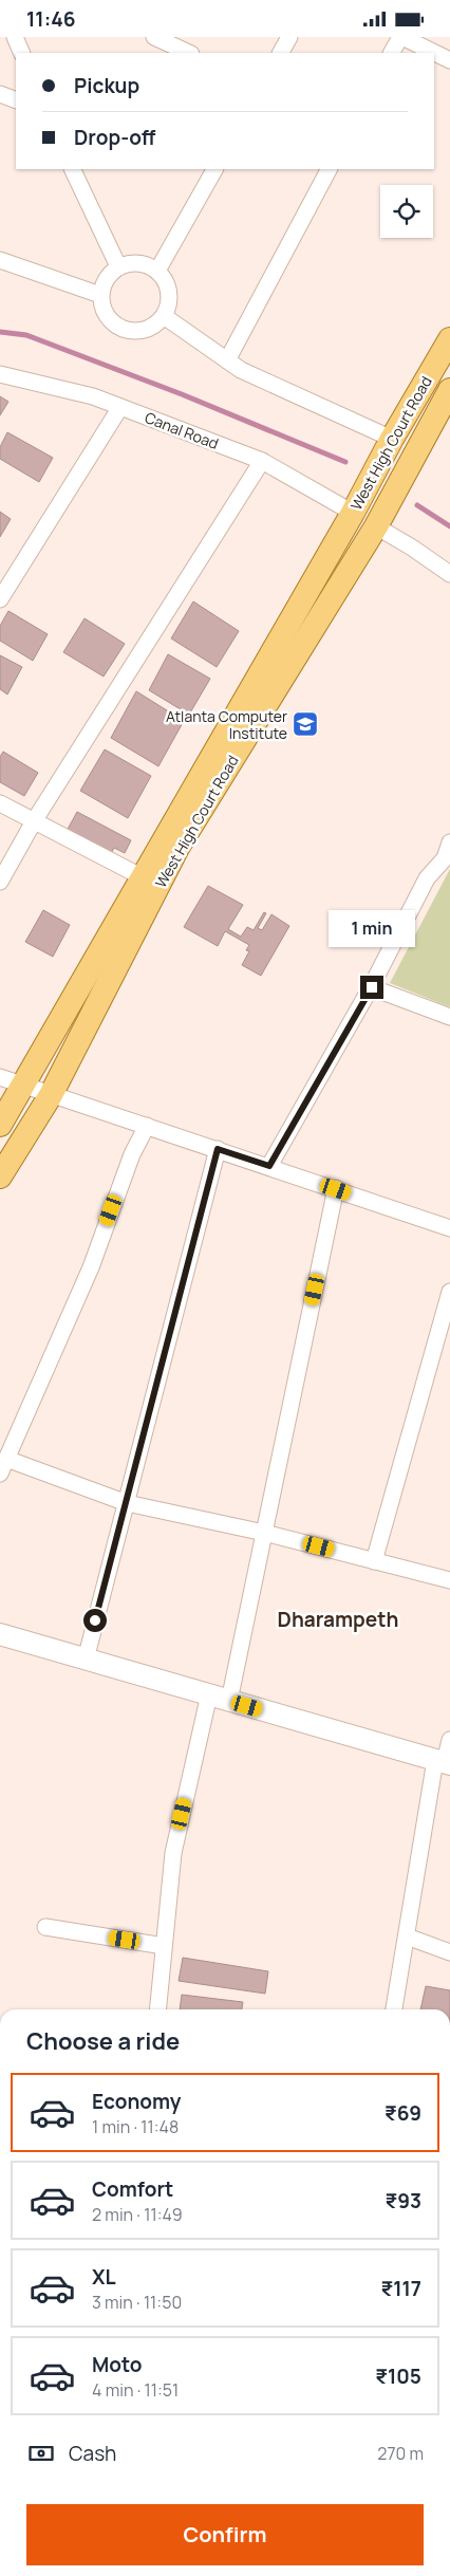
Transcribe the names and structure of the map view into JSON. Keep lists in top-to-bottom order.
{
  "streets": {
    "main road": ["West High Court Road"],
    "street": ["Canal Road"]
  },
  "crossings": [
    ["Canal Road", "West High Court Road"]
  ],
  "districts": ["Dharampeth"],
  "places": {
    "school or university": ["Atlanta Computer Institute"]
  },
  "page": {
    "status": "11:46",
    "banner": ["Pickup", "Drop-off"],
    "bubble": "1 min",
    "heading": "Choose a ride",
    "list": [
      {
        "name": "Economy",
        "note": "1 min · 11:48",
        "value": "₹69"
      },
      {
        "name": "Comfort",
        "note": "2 min · 11:49",
        "value": "₹93"
      },
      {
        "name": "XL",
        "note": "3 min · 11:50",
        "value": "₹117"
      },
      {
        "name": "Moto",
        "note": "4 min · 11:51",
        "value": "₹105"
      }
    ],
    "pay": ["Cash", "270 m"],
    "buttons": "Confirm"
  }
}
